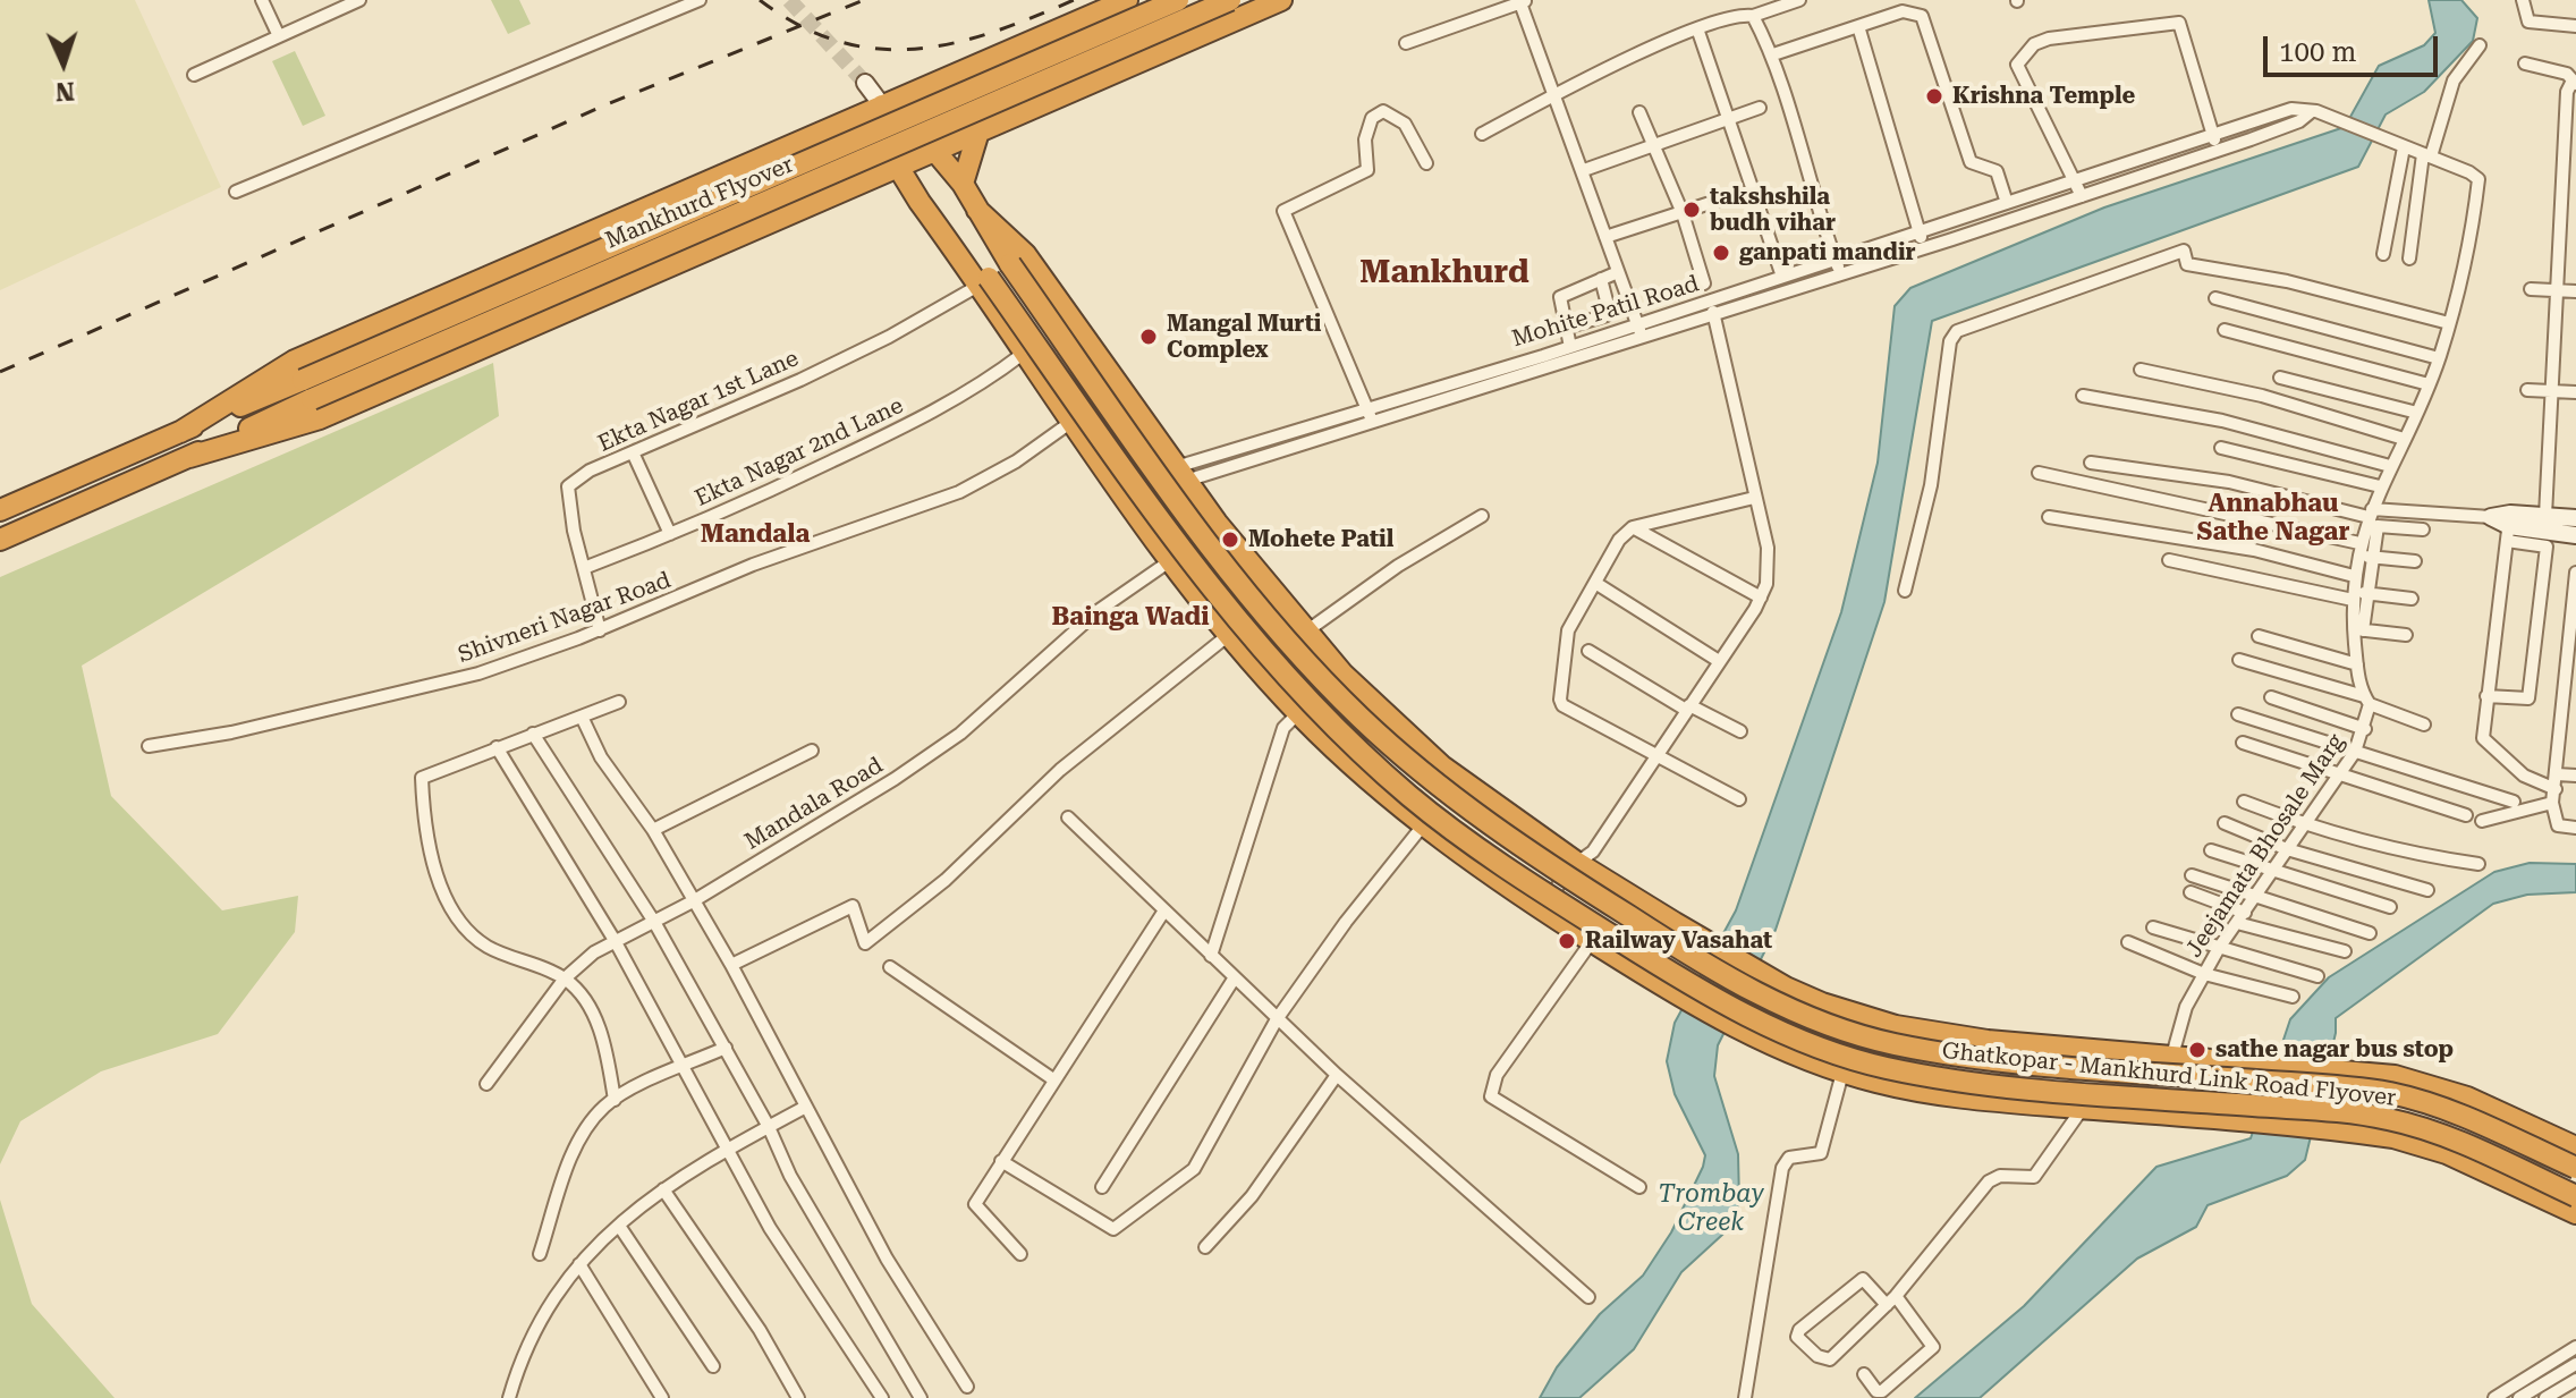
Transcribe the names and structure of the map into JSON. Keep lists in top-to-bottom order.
{
  "streets": {
    "highway": ["Mankhurd Flyover", "Ghatkopar - Mankhurd Link Road Flyover"],
    "street": [
      "Mohite Patil Road",
      "Ekta Nagar 1st Lane",
      "Ekta Nagar 2nd Lane",
      "Shivneri Nagar Road",
      "Mandala Road",
      "Jeejamata Bhosale Marg"
    ]
  },
  "crossings": [
    ["Mohite Patil Road", "Jeejamata Bhosale Marg"],
    ["Ekta Nagar 1st Lane", "Ekta Nagar 2nd Lane"],
    ["Ekta Nagar 1st Lane", "Shivneri Nagar Road"],
    ["Ekta Nagar 1st Lane", "Ghatkopar - Mankhurd Link Road Flyover"]
  ],
  "districts": [
    "Mankhurd",
    "Annabhau Sathe Nagar",
    "Mandala",
    "Bainga Wadi"
  ],
  "water": ["Trombay Creek"],
  "places": [
    "Krishna Temple",
    "takshshila budh vihar",
    "ganpati mandir",
    "Mangal Murti Complex",
    "Mohete Patil",
    "Railway Vasahat",
    "sathe nagar bus stop"
  ],
  "scale_bar": "100 m",
  "north": "bottom"
}
